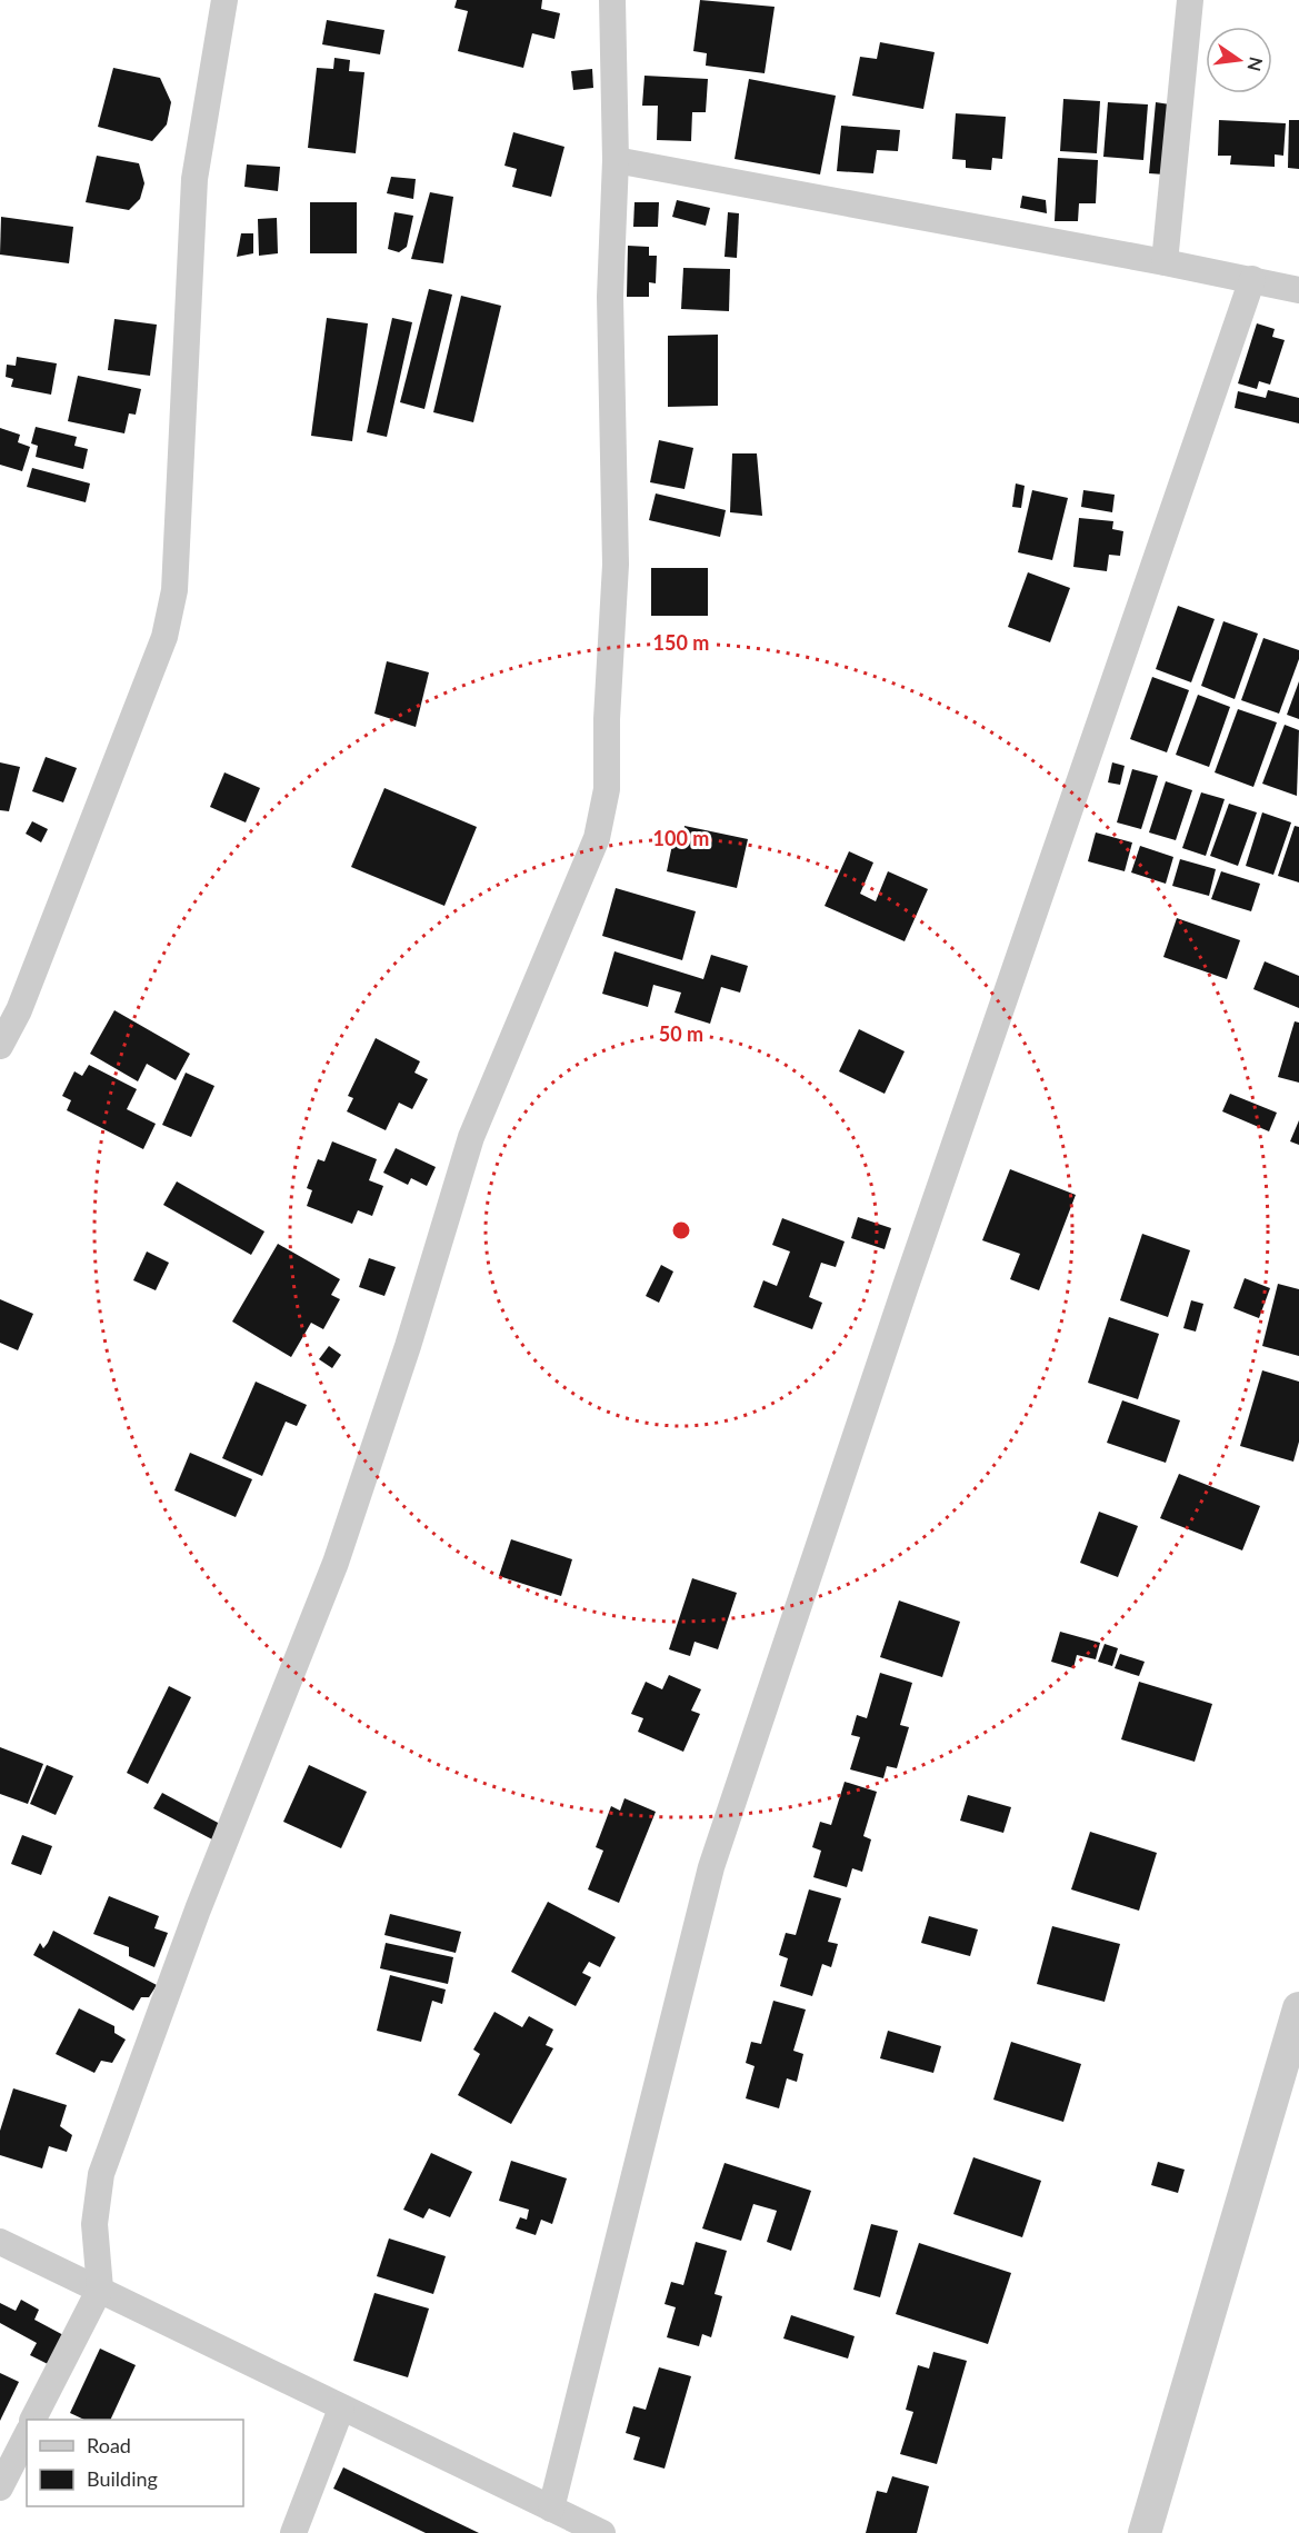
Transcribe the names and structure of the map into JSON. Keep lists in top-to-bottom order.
{
  "legend": ["Road", "Building"],
  "north": "right",
  "rings": ["150 m", "100 m", "50 m"]
}
